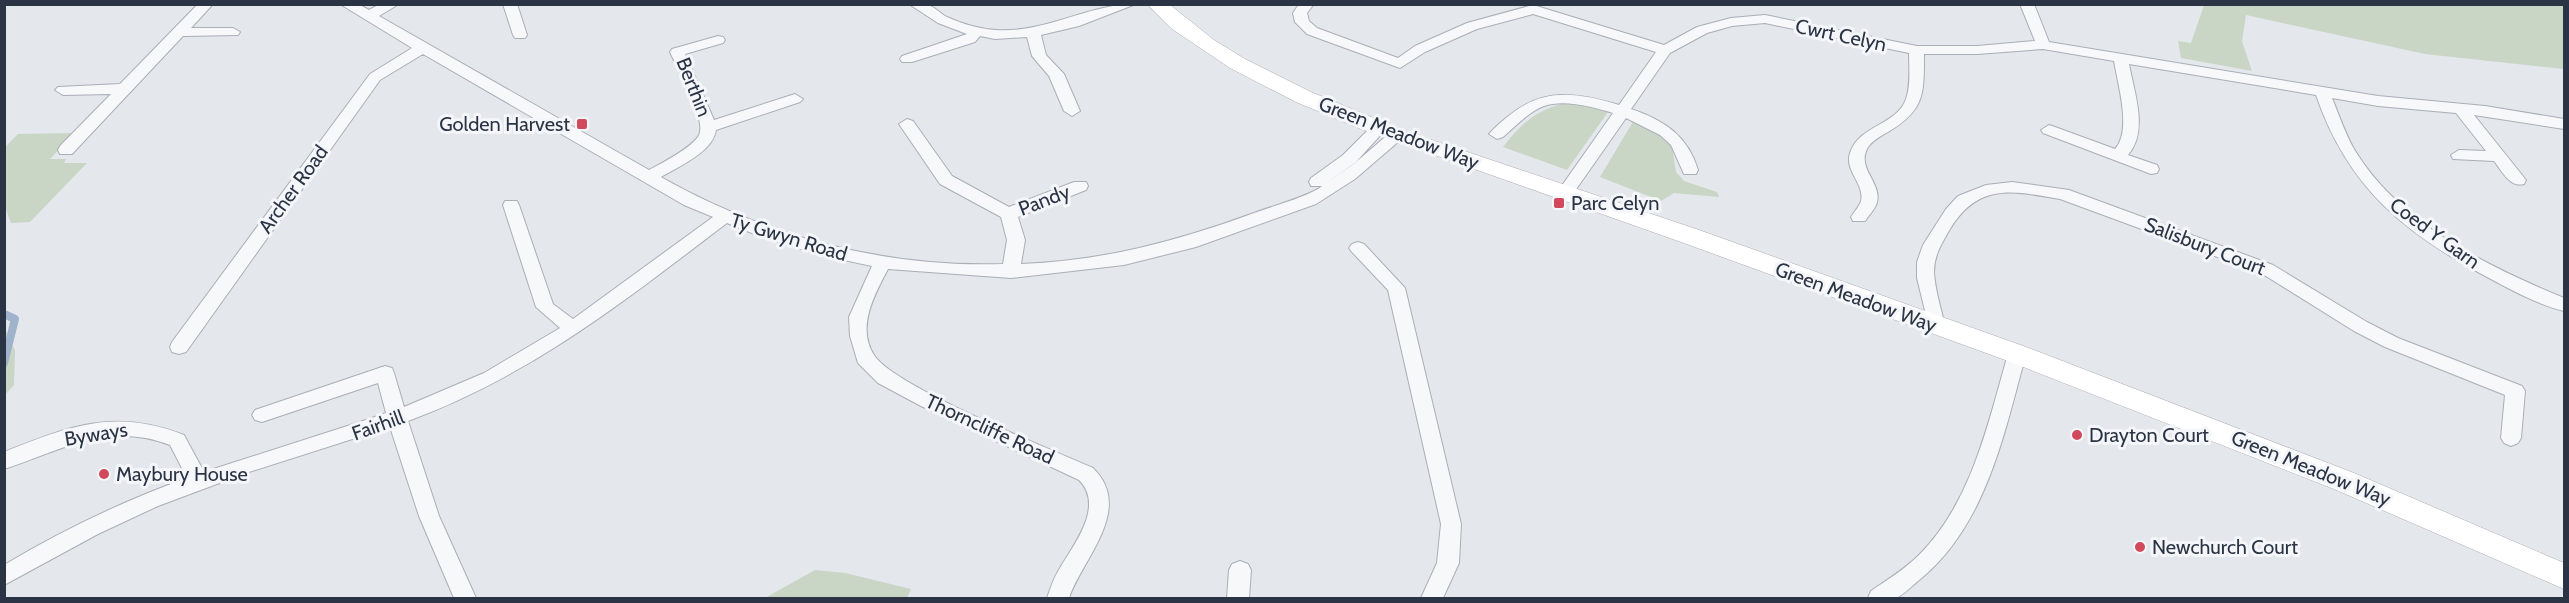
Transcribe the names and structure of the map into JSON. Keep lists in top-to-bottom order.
{
  "streets": {
    "street": [
      "Cwrt Celyn",
      "Berthin",
      "Green Meadow Way",
      "Archer Road",
      "Pandy",
      "Coed Y Garn",
      "Ty Gwyn Road",
      "Salisbury Court",
      "Fairhill",
      "Thorncliffe Road",
      "Byways"
    ]
  },
  "crossings": [
    ["Cwrt Celyn", "Green Meadow Way"],
    ["Berthin", "Ty Gwyn Road"],
    ["Green Meadow Way", "Ty Gwyn Road"],
    ["Green Meadow Way", "Salisbury Court"],
    ["Archer Road", "Ty Gwyn Road"],
    ["Pandy", "Ty Gwyn Road"],
    ["Ty Gwyn Road", "Fairhill"],
    ["Ty Gwyn Road", "Thorncliffe Road"],
    ["Fairhill", "Byways"]
  ],
  "places": {
    "transit": ["Golden Harvest", "Parc Celyn"],
    "other": ["Drayton Court", "Maybury House", "Newchurch Court"]
  }
}
